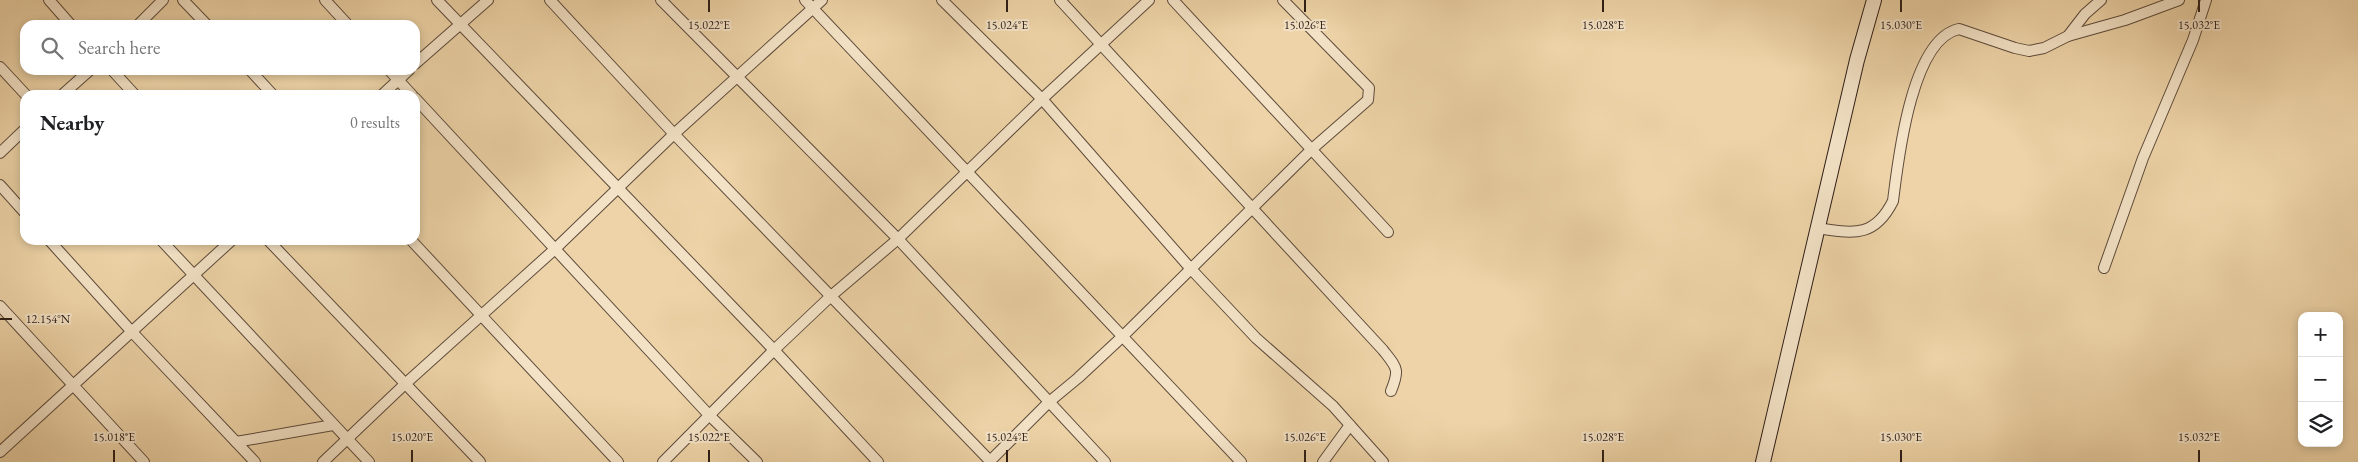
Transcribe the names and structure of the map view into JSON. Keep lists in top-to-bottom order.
{
  "page": {
    "search": "Search here",
    "heading": ["Nearby", "0 results"],
    "map_buttons": ["+", "−"]
  },
  "coordinates": [
    "15.022°E",
    "15.024°E",
    "15.026°E",
    "15.028°E",
    "15.030°E",
    "15.032°E",
    "12.154°N",
    "15.018°E",
    "15.020°E"
  ]
}
